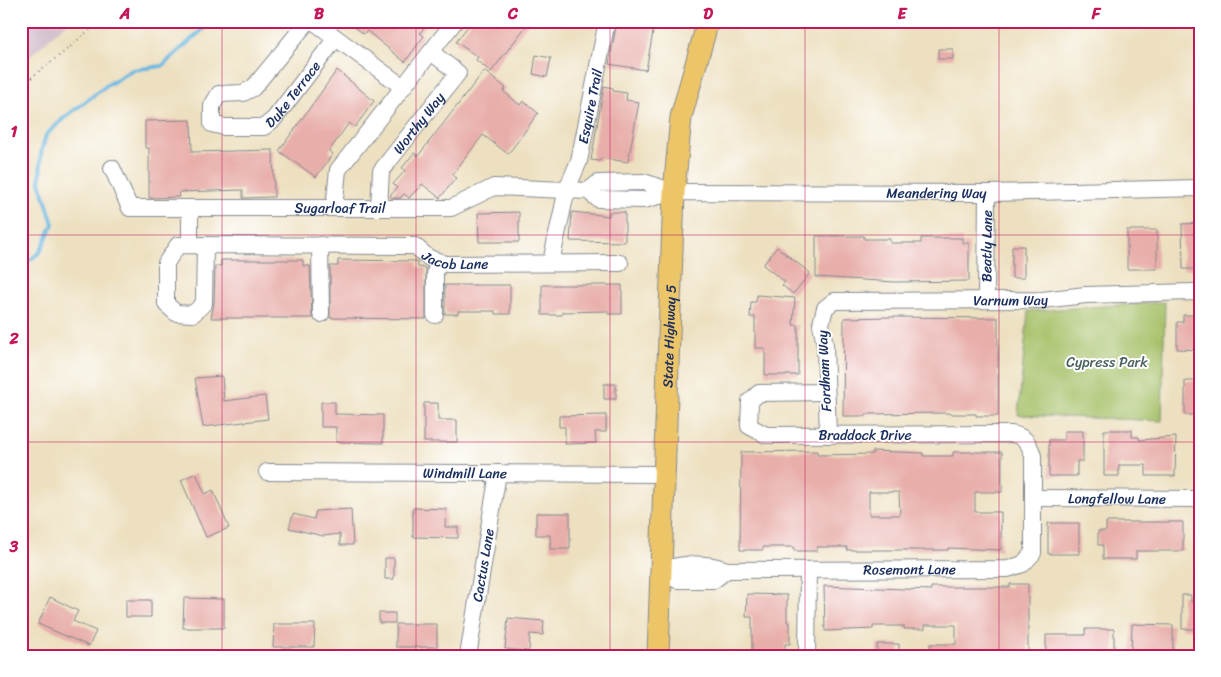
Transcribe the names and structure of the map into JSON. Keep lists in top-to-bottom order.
{
  "streets": {
    "main road": ["State Highway 5"],
    "street": [
      "Duke Terrace",
      "Esquire Trail",
      "Worthy Way",
      "Meandering Way",
      "Sugarloaf Trail",
      "Beatly Lane",
      "Jacob Lane",
      "Varnum Way",
      "Fordham Way",
      "Braddock Drive",
      "Windmill Lane",
      "Longfellow Lane",
      "Cactus Lane",
      "Rosemont Lane"
    ]
  },
  "crossings": [
    ["Esquire Trail", "Sugarloaf Trail"],
    ["Esquire Trail", "Jacob Lane"],
    ["Worthy Way", "Sugarloaf Trail"],
    ["Meandering Way", "Sugarloaf Trail"],
    ["Meandering Way", "Beatly Lane"],
    ["Meandering Way", "State Highway 5"],
    ["Sugarloaf Trail", "Jacob Lane"],
    ["Sugarloaf Trail", "State Highway 5"],
    ["Beatly Lane", "Varnum Way"],
    ["Varnum Way", "Fordham Way"],
    ["State Highway 5", "Windmill Lane"],
    ["State Highway 5", "Rosemont Lane"],
    ["Fordham Way", "Braddock Drive"],
    ["Braddock Drive", "Longfellow Lane"],
    ["Braddock Drive", "Rosemont Lane"],
    ["Windmill Lane", "Cactus Lane"],
    ["Longfellow Lane", "Rosemont Lane"]
  ],
  "parks": ["Cypress Park"],
  "grid": {
    "columns": [
      "A",
      "B",
      "C",
      "D",
      "E",
      "F"
    ],
    "rows": ["1", "2", "3"]
  }
}
